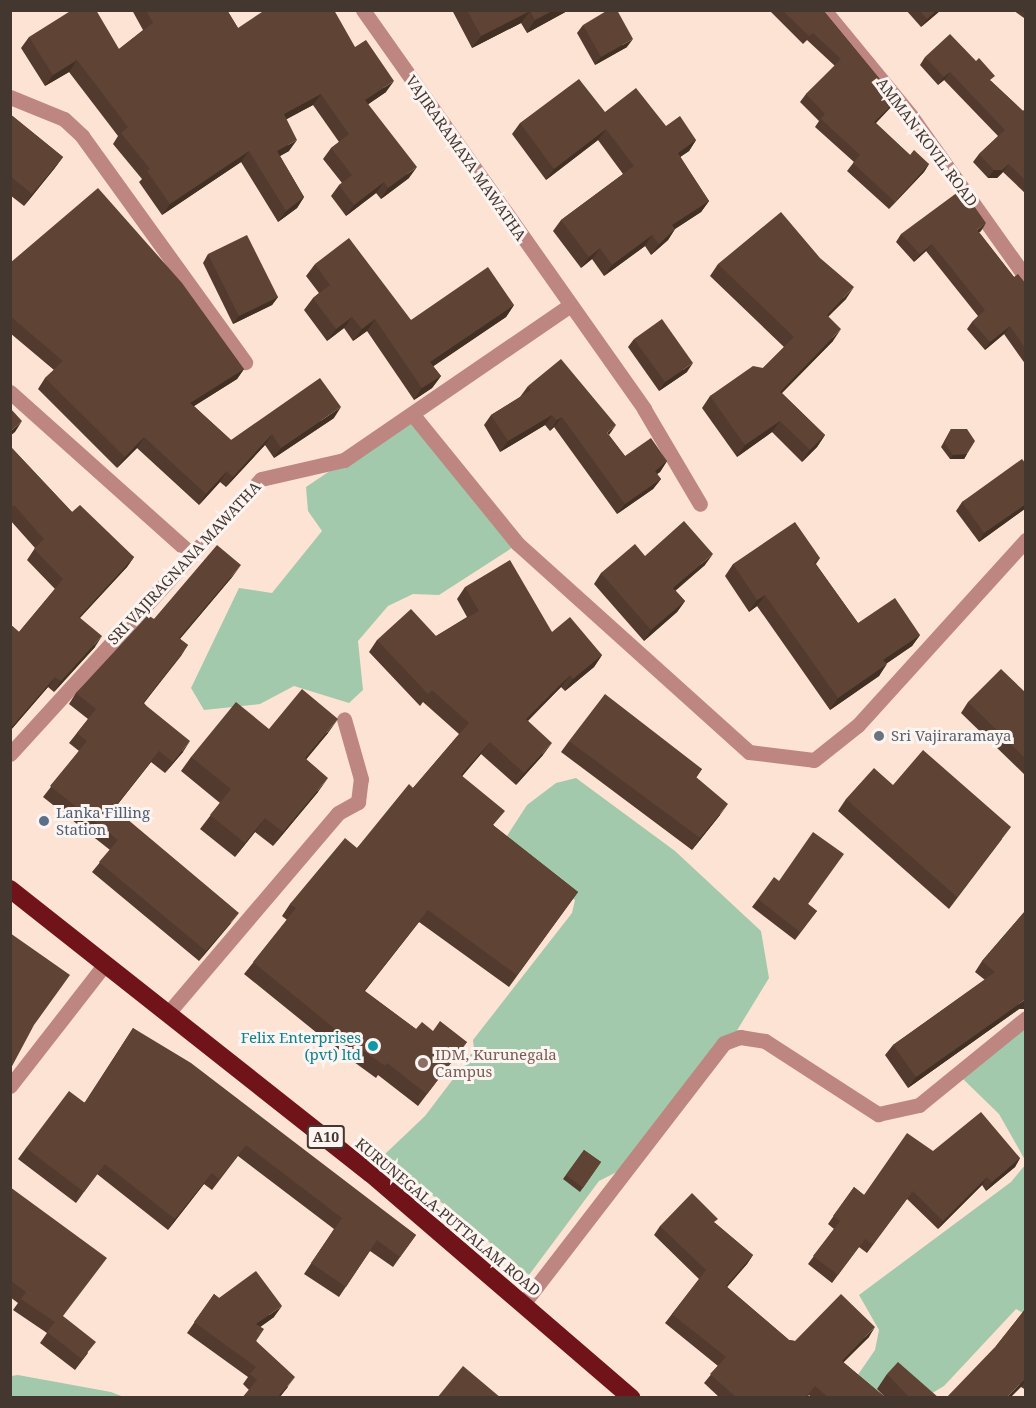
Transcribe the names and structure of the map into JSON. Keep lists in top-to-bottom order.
{
  "streets": {
    "highway": ["A10", "KURUNEGALA-PUTTALAM ROAD"],
    "street": ["AMMAN KOVIL ROAD", "VAJIRARAMAYA MAWATHA", "SRI VAJIRAGNANA MAWATHA"]
  },
  "crossings": [
    ["VAJIRARAMAYA MAWATHA", "SRI VAJIRAGNANA MAWATHA"]
  ],
  "places": [
    "Sri Vajiraramaya",
    "Lanka Filling Station",
    "Felix Enterprises (pvt) ltd",
    "IDM, Kurunegala Campus"
  ]
}
